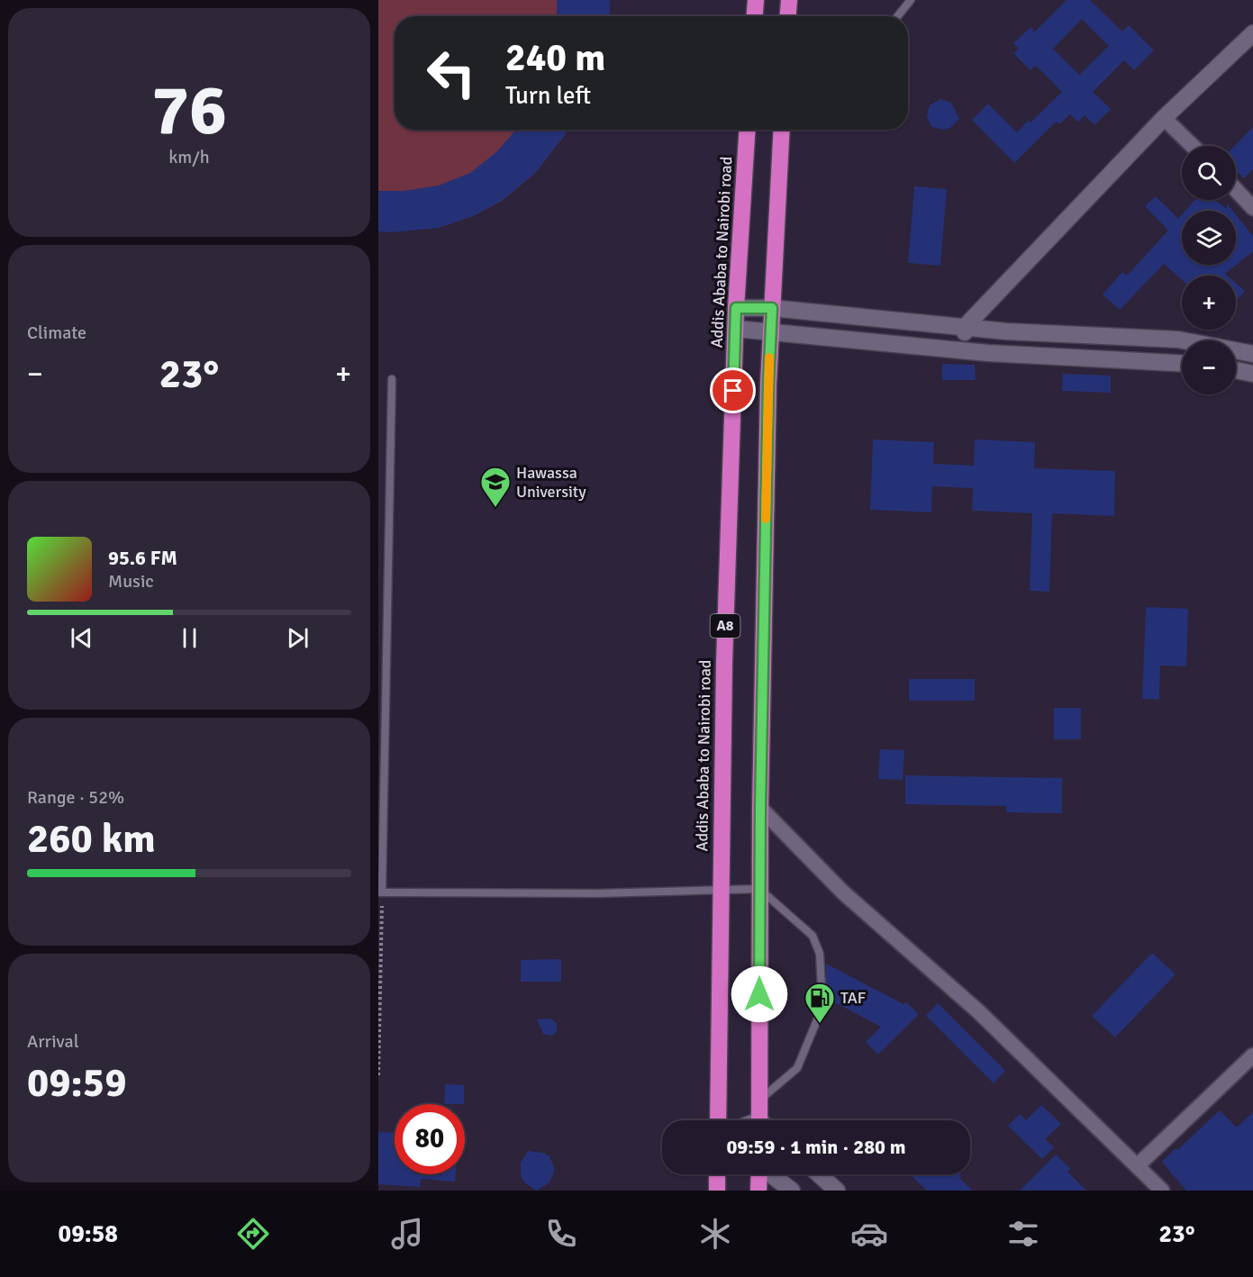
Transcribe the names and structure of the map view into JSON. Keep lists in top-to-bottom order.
{
  "streets": {
    "highway": ["Addis Ababa to Nairobi road", "A8"]
  },
  "places": {
    "school or university": ["Hawassa University"],
    "fuel station": ["TAF"]
  },
  "page": {
    "tile": [
      ["76", "km/h"],
      "Climate",
      ["Range · 52%", "260 km"],
      ["Arrival", "09:59"]
    ],
    "turn": ["240 m", "Turn left"],
    "map_buttons": ["+", "−"],
    "heat": ["−", "23°", "+"],
    "song": ["95.6 FM", "Music"],
    "limit": "80",
    "trip": "09:59 · 1 min · 280 m",
    "tabs": ["09:58", "23°"]
  }
}
